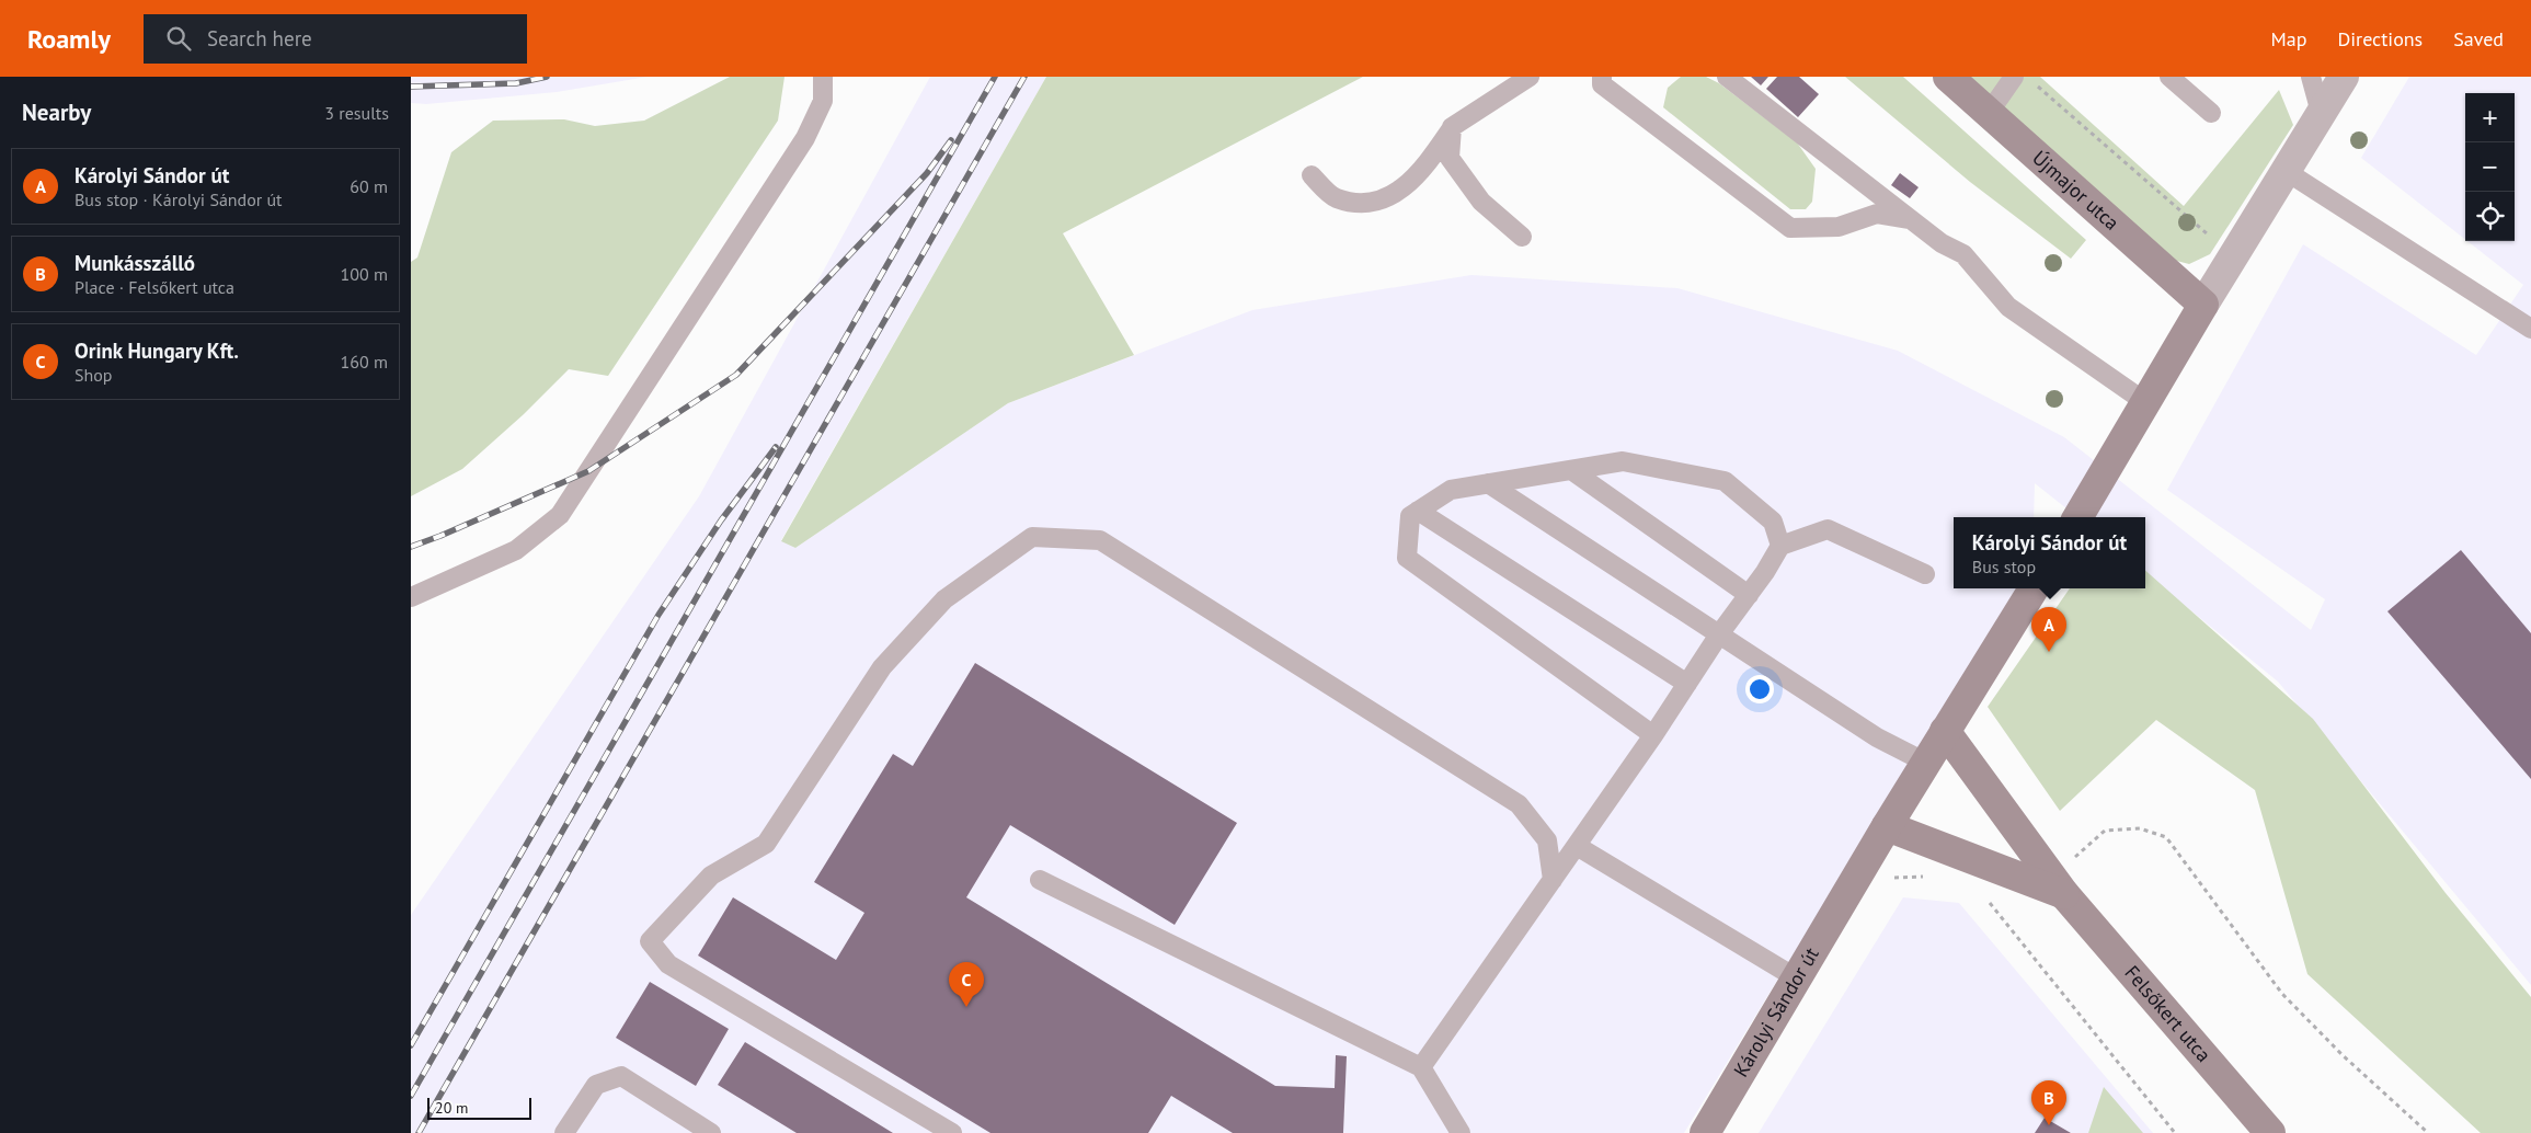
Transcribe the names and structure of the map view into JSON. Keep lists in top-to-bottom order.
{
  "streets": {
    "street": ["Újmajor utca", "Károlyi Sándor út", "Felsőkert utca"]
  },
  "crossings": [
    ["Károlyi Sándor út", "Felsőkert utca"]
  ],
  "scale_bar": "20 m",
  "page": {
    "header": "Roamly",
    "search": "Search here",
    "nav": ["Map", "Directions", "Saved"],
    "heading": ["Nearby", "3 results"],
    "map_buttons": ["+", "−"],
    "list": [
      {
        "mark": "A",
        "name": "Károlyi Sándor út",
        "note": "Bus stop · Károlyi Sándor út",
        "value": "60 m"
      },
      {
        "mark": "B",
        "name": "Munkásszálló",
        "note": "Place · Felsőkert utca",
        "value": "100 m"
      },
      {
        "mark": "C",
        "name": "Orink Hungary Kft.",
        "note": "Shop",
        "value": "160 m"
      }
    ],
    "popup": ["Károlyi Sándor út", "Bus stop"],
    "pins": ["A", "C", "B"],
    "scale": "20 m"
  }
}
